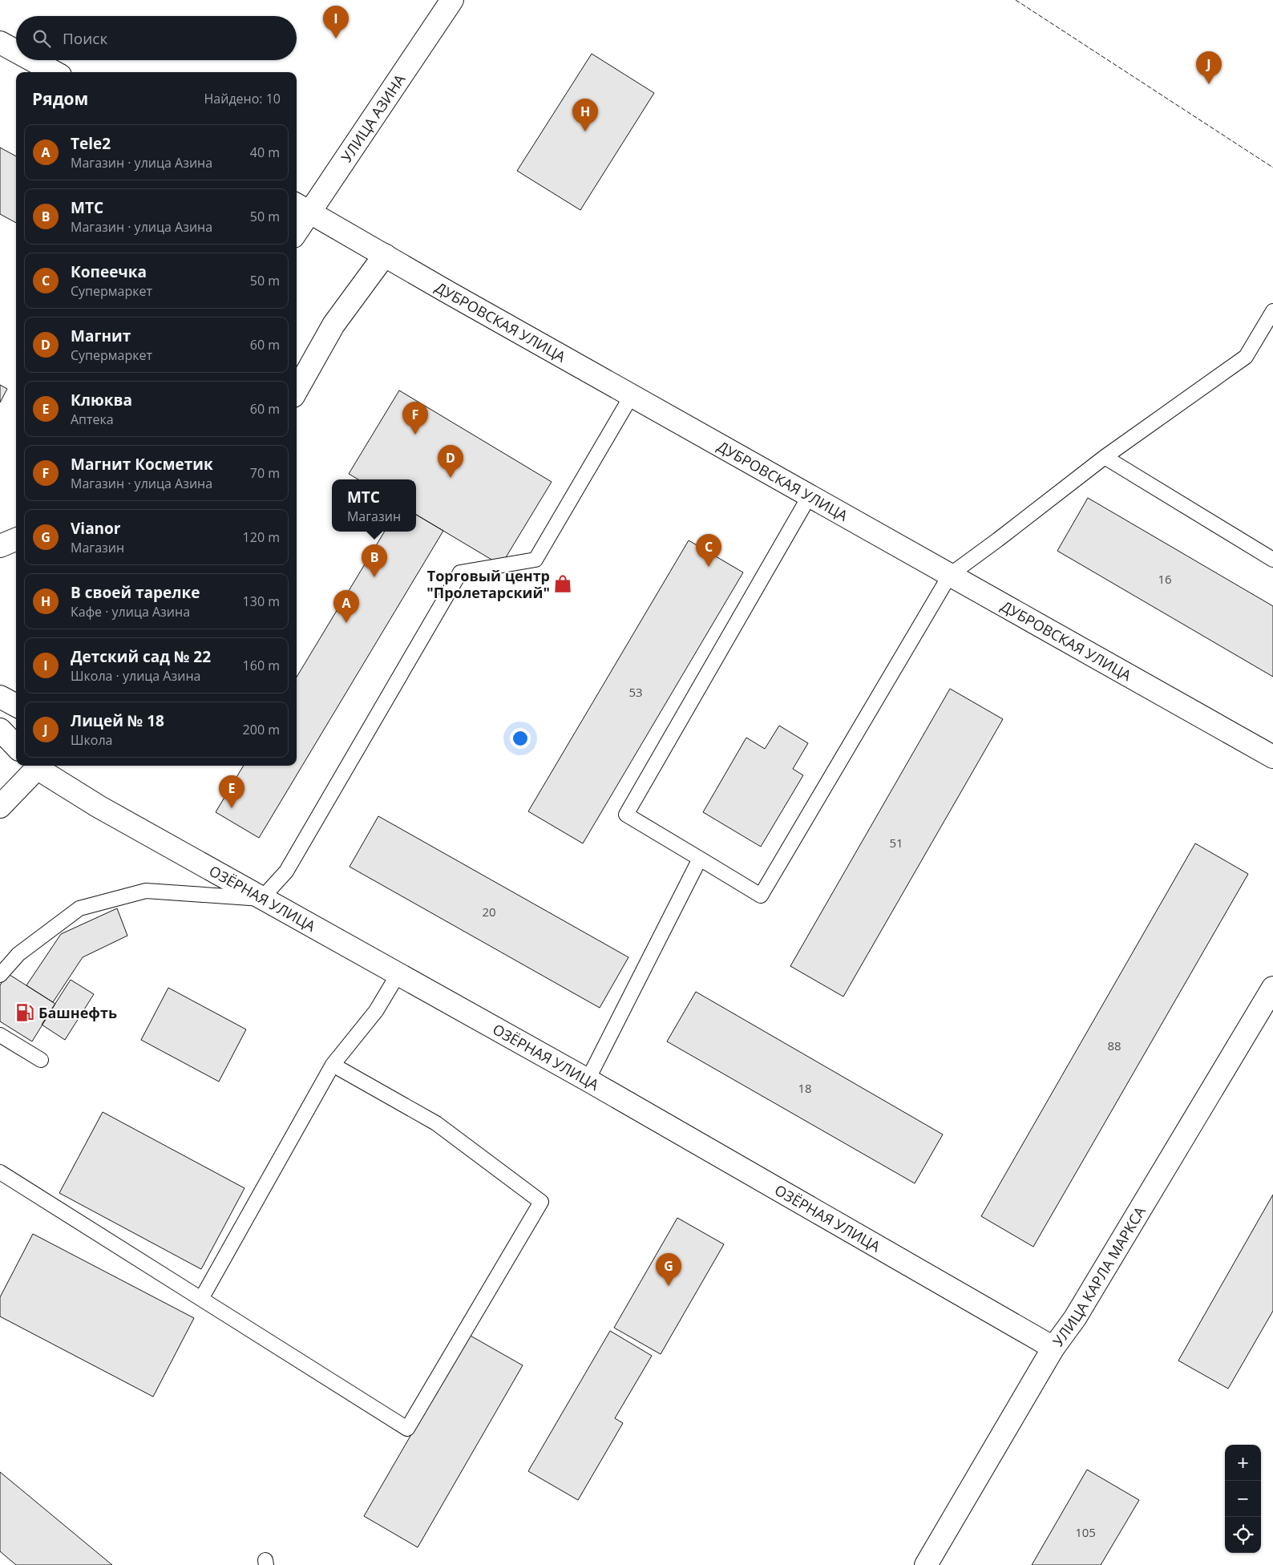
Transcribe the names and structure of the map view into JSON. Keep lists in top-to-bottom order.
{
  "streets": {
    "street": [
      "УЛИЦА АЗИНА",
      "ДУБРОВСКАЯ УЛИЦА",
      "ОЗЁРНАЯ УЛИЦА",
      "УЛИЦА КАРЛА МАРКСА"
    ]
  },
  "crossings": [
    ["УЛИЦА АЗИНА", "ДУБРОВСКАЯ УЛИЦА"],
    ["ОЗЁРНАЯ УЛИЦА", "УЛИЦА КАРЛА МАРКСА"]
  ],
  "places": {
    "shop": ["Торговый центр \"Пролетарский\""],
    "fuel station": ["Башнефть"]
  },
  "house_numbers": [
    "16",
    "53",
    "51",
    "20",
    "88",
    "18",
    "105"
  ],
  "page": {
    "pins": [
      "I",
      "J",
      "H",
      "F",
      "D",
      "C",
      "B",
      "A",
      "E",
      "G"
    ],
    "search": "Поиск",
    "heading": ["Рядом", "Найдено: 10"],
    "list": [
      {
        "mark": "A",
        "name": "Tele2",
        "note": "Магазин · улица Азина",
        "value": "40 m"
      },
      {
        "mark": "B",
        "name": "МТС",
        "note": "Магазин · улица Азина",
        "value": "50 m"
      },
      {
        "mark": "C",
        "name": "Копеечка",
        "note": "Супермаркет",
        "value": "50 m"
      },
      {
        "mark": "D",
        "name": "Магнит",
        "note": "Супермаркет",
        "value": "60 m"
      },
      {
        "mark": "E",
        "name": "Клюква",
        "note": "Аптека",
        "value": "60 m"
      },
      {
        "mark": "F",
        "name": "Магнит Косметик",
        "note": "Магазин · улица Азина",
        "value": "70 m"
      },
      {
        "mark": "G",
        "name": "Vianor",
        "note": "Магазин",
        "value": "120 m"
      },
      {
        "mark": "H",
        "name": "В своей тарелке",
        "note": "Кафе · улица Азина",
        "value": "130 m"
      },
      {
        "mark": "I",
        "name": "Детский сад № 22",
        "note": "Школа · улица Азина",
        "value": "160 m"
      },
      {
        "mark": "J",
        "name": "Лицей № 18",
        "note": "Школа",
        "value": "200 m"
      }
    ],
    "popup": ["МТС", "Магазин"],
    "map_buttons": ["+", "−"]
  }
}
